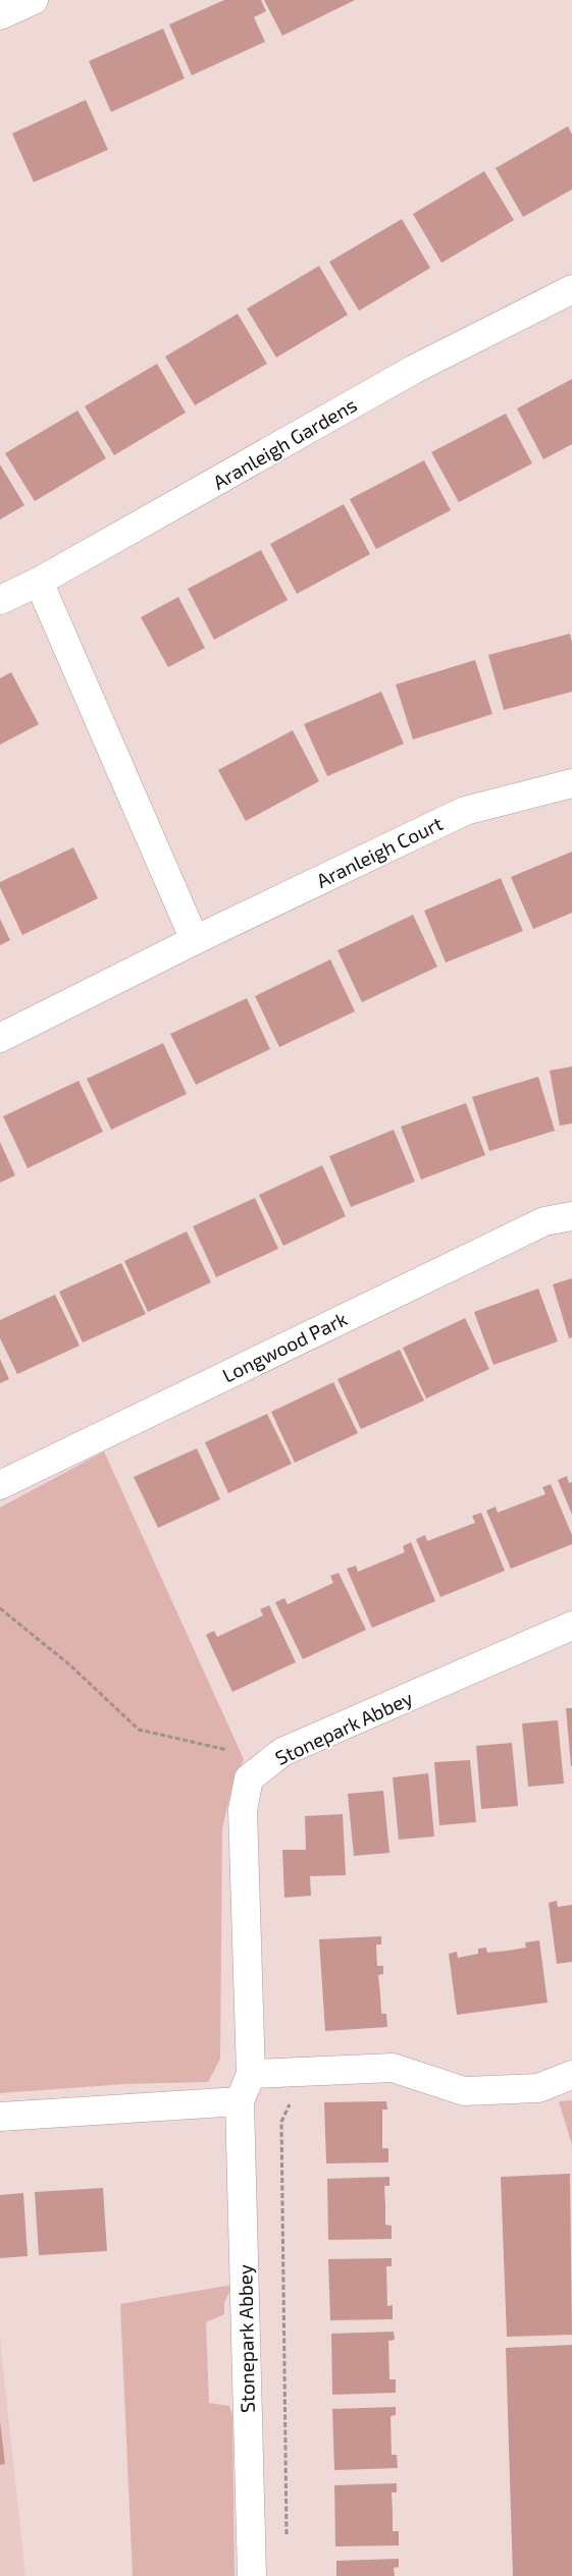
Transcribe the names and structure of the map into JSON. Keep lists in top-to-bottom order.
{
  "streets": {
    "street": [
      "Aranleigh Gardens",
      "Aranleigh Court",
      "Longwood Park",
      "Stonepark Abbey"
    ]
  }
}
